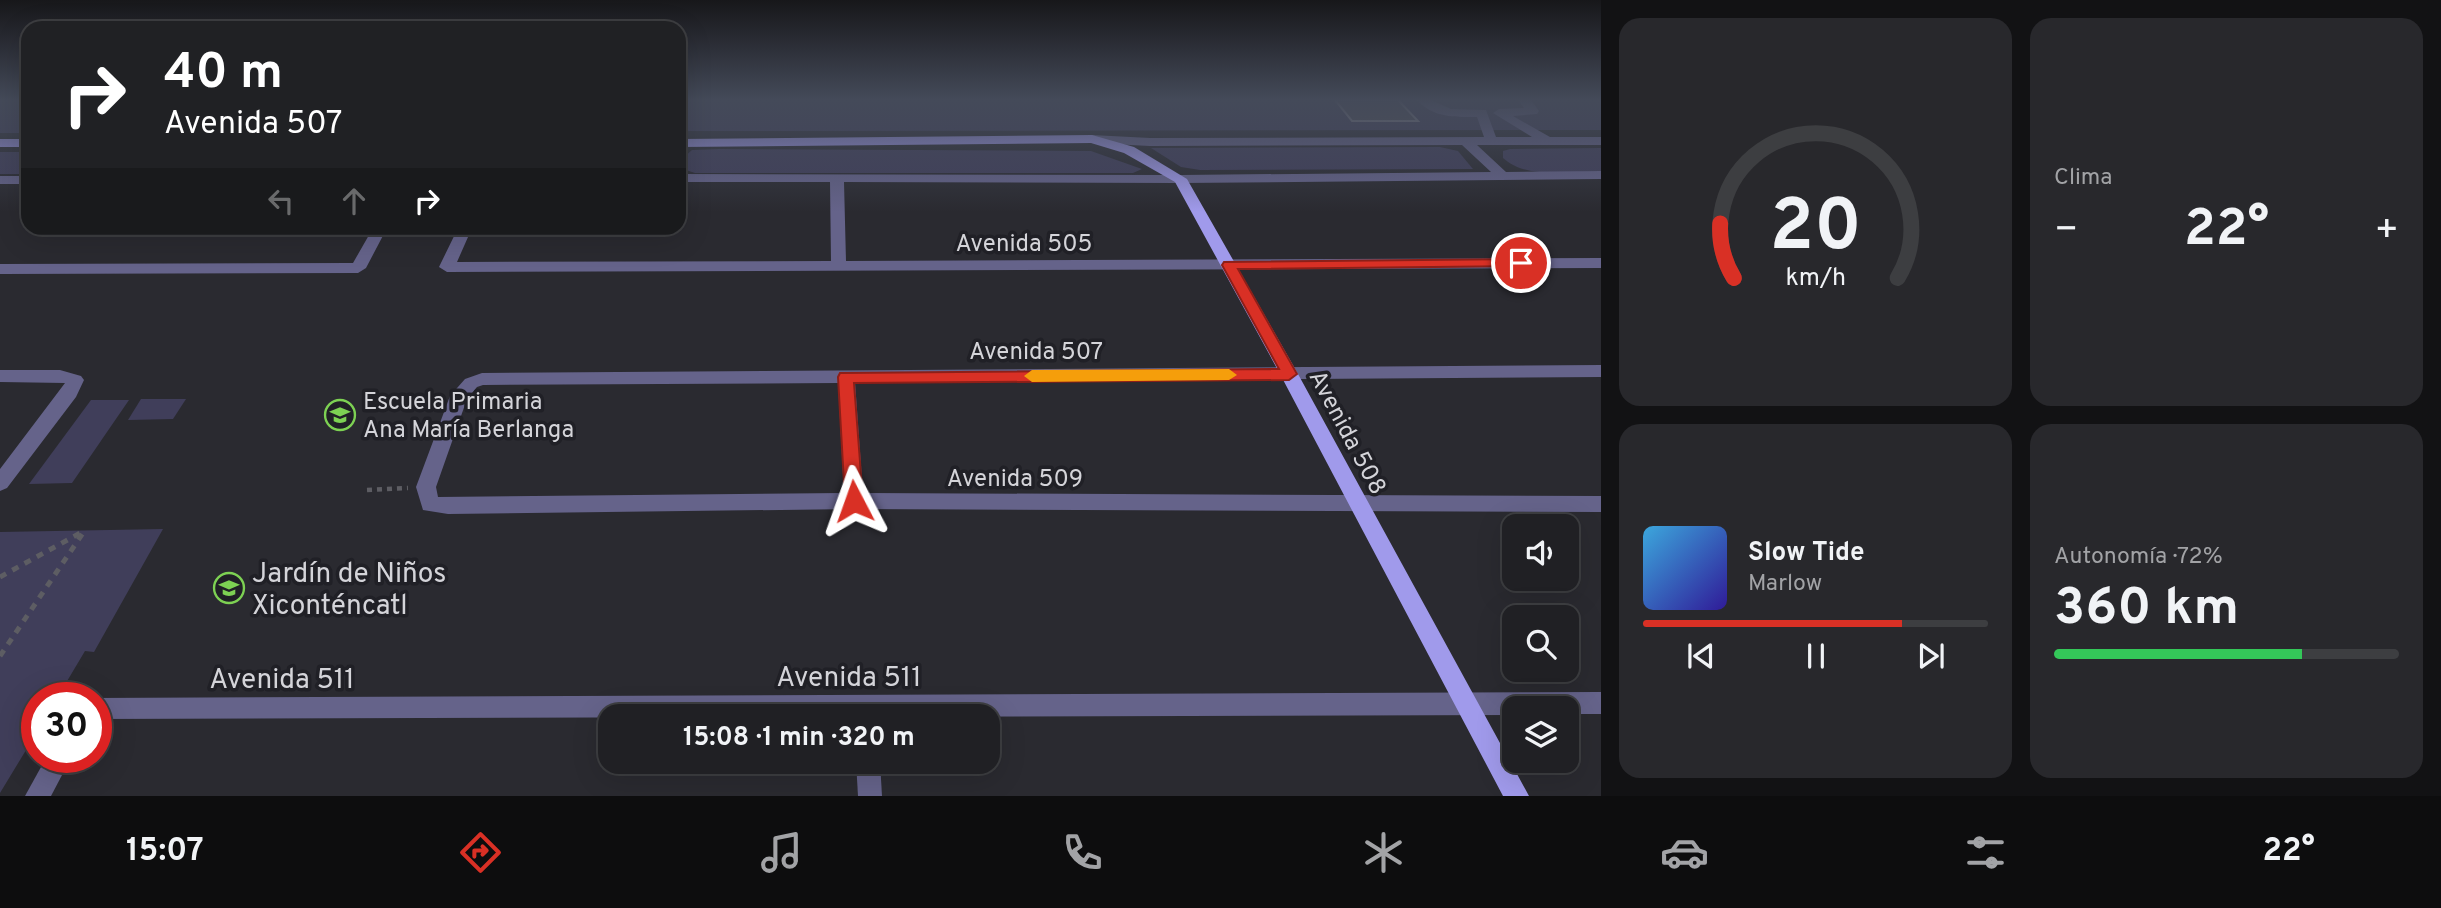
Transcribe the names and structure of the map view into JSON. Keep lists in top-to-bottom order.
{
  "streets": {
    "main road": ["Avenida 508"],
    "street": [
      "Avenida 505",
      "Avenida 507",
      "Avenida 509",
      "Avenida 511"
    ]
  },
  "crossings": [
    ["Avenida 505", "Avenida 508"],
    ["Avenida 507", "Avenida 508"],
    ["Avenida 507", "Avenida 509"],
    ["Avenida 508", "Avenida 509"],
    ["Avenida 508", "Avenida 511"]
  ],
  "places": {
    "school or university": ["Escuela Primaria Ana María Berlanga", "Jardín de Niños Xiconténcatl"]
  },
  "page": {
    "tile": [
      "Clima",
      ["Autonomía · 72%", "360 km"]
    ],
    "turn": ["40 m", "Avenida 507"],
    "heat": ["−", "22°", "+"],
    "song": ["Slow Tide", "Marlow"],
    "limit": "30",
    "trip": "15:08 · 1 min · 320 m",
    "tabs": ["15:07", "22°"],
    "gauge": ["20", "km/h"]
  }
}
